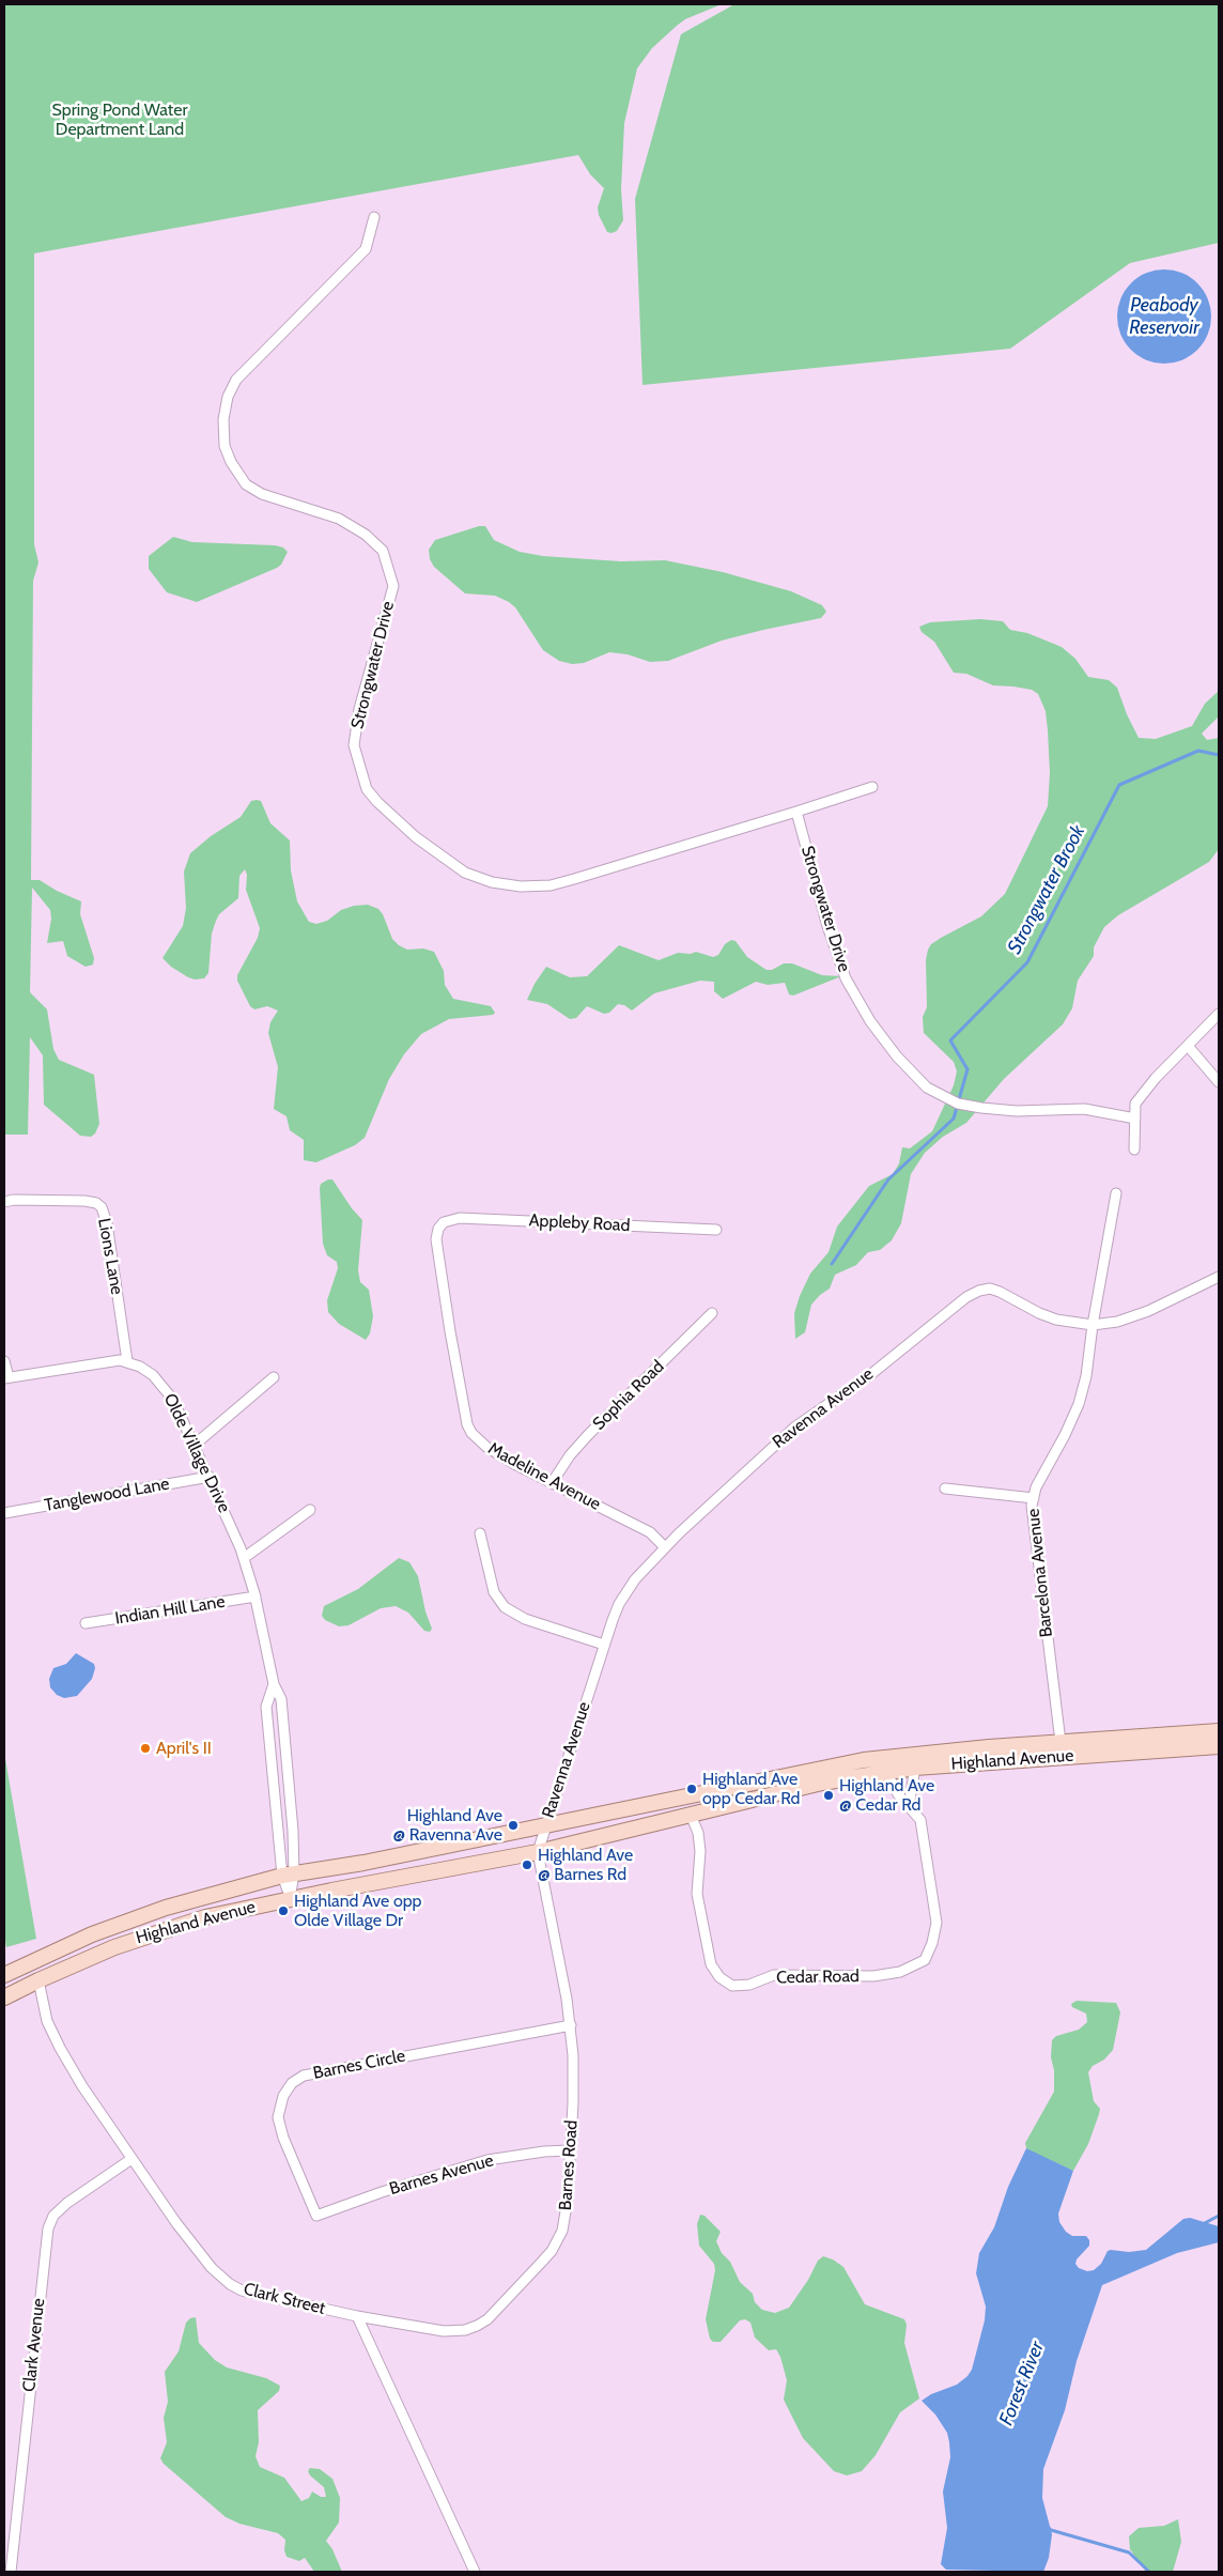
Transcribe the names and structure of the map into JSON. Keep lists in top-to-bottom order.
{
  "streets": {
    "main road": ["Highland Avenue"],
    "street": [
      "Strongwater Drive",
      "Appleby Road",
      "Lions Lane",
      "Sophia Road",
      "Ravenna Avenue",
      "Olde Village Drive",
      "Madeline Avenue",
      "Tanglewood Lane",
      "Barcelona Avenue",
      "Indian Hill Lane",
      "Cedar Road",
      "Barnes Circle",
      "Barnes Road",
      "Barnes Avenue",
      "Clark Street",
      "Clark Avenue"
    ]
  },
  "crossings": [
    ["Appleby Road", "Madeline Avenue"],
    ["Lions Lane", "Olde Village Drive"],
    ["Sophia Road", "Madeline Avenue"],
    ["Ravenna Avenue", "Madeline Avenue"],
    ["Ravenna Avenue", "Barcelona Avenue"],
    ["Ravenna Avenue", "Highland Avenue"],
    ["Ravenna Avenue", "Barnes Road"],
    ["Olde Village Drive", "Tanglewood Lane"],
    ["Olde Village Drive", "Indian Hill Lane"],
    ["Olde Village Drive", "Highland Avenue"],
    ["Barcelona Avenue", "Highland Avenue"],
    ["Highland Avenue", "Cedar Road"],
    ["Highland Avenue", "Barnes Road"],
    ["Highland Avenue", "Clark Street"],
    ["Barnes Circle", "Barnes Road"],
    ["Barnes Circle", "Barnes Avenue"],
    ["Barnes Road", "Barnes Avenue"],
    ["Barnes Road", "Clark Street"],
    ["Clark Street", "Clark Avenue"]
  ],
  "water": ["Peabody Reservoir", "Strongwater Brook", "Forest River"],
  "parks": ["Spring Pond Water Department Land"],
  "places": [
    "April's II",
    "Highland Ave opp Cedar Rd",
    "Highland Ave @ Cedar Rd",
    "Highland Ave @ Ravenna Ave",
    "Highland Ave @ Barnes Rd",
    "Highland Ave opp Olde Village Dr"
  ]
}
